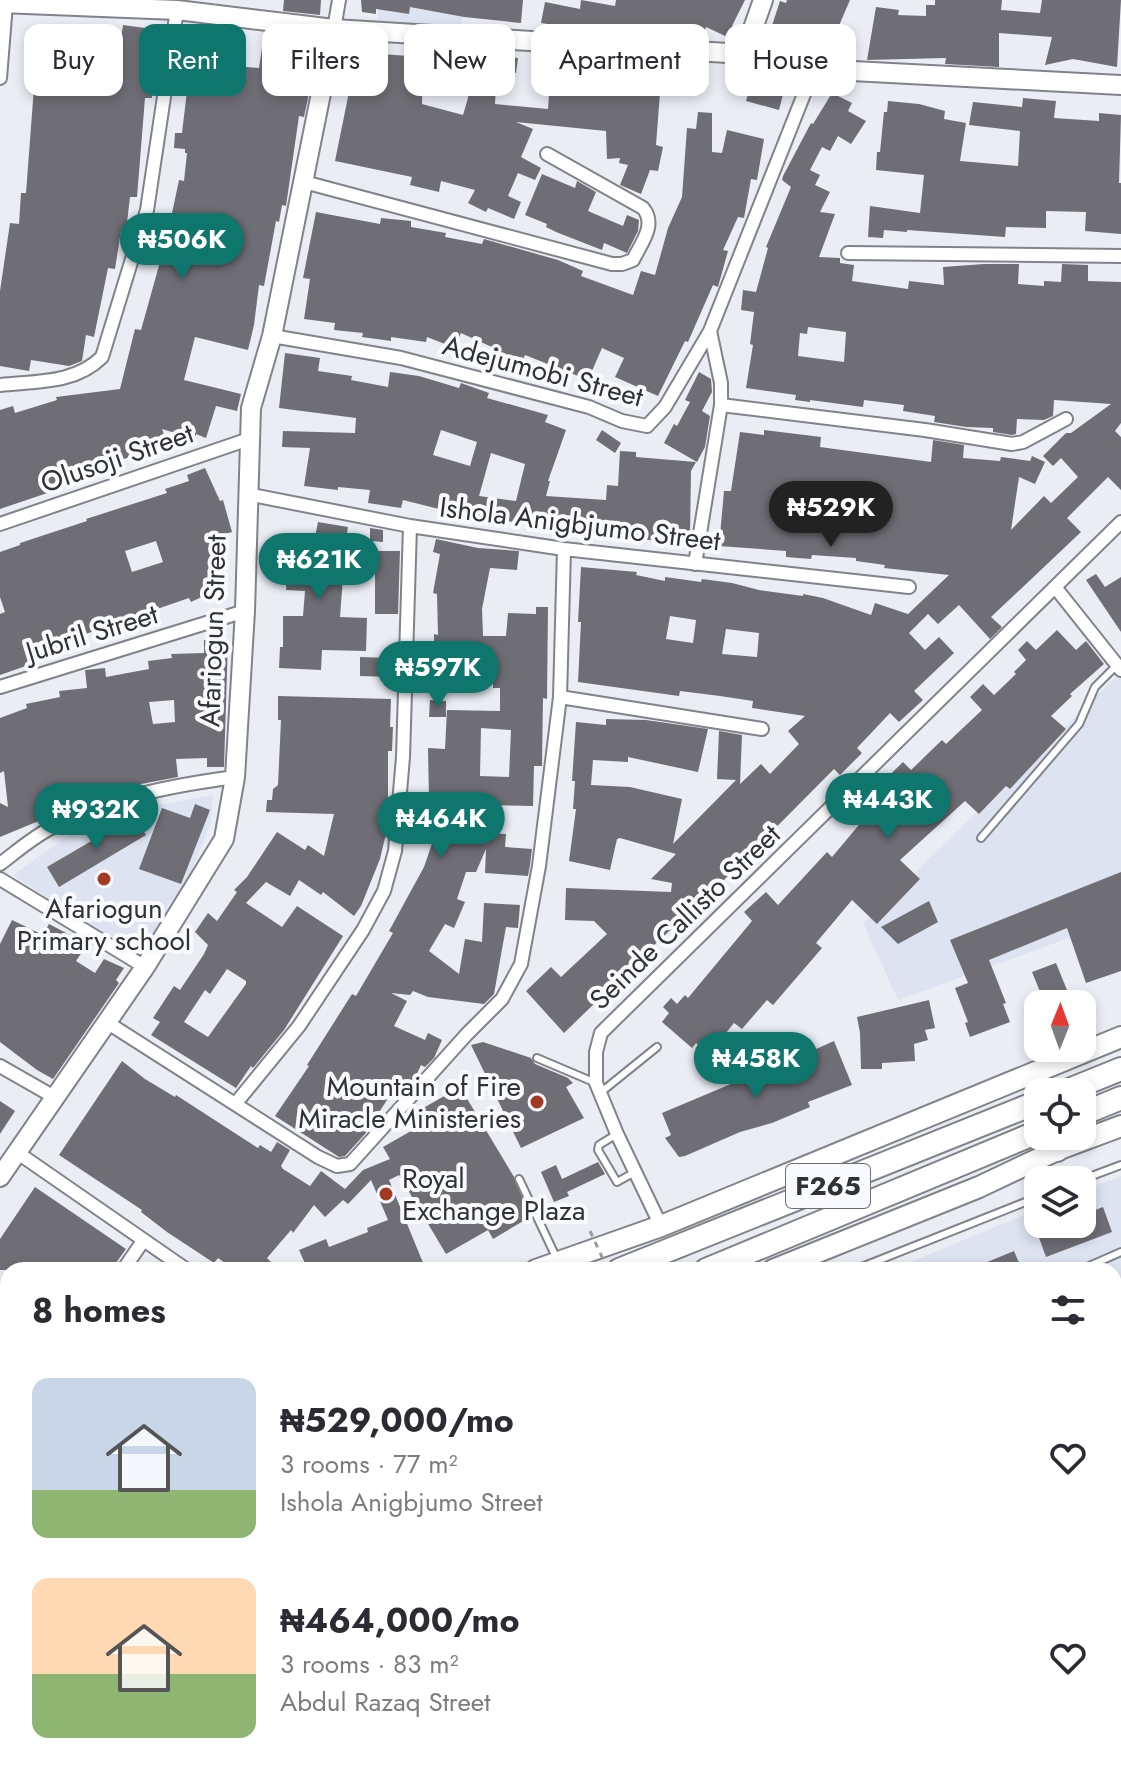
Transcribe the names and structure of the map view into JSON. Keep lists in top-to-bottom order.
{
  "streets": {
    "highway": ["F265"],
    "street": [
      "Adejumobi Street",
      "Olusoji Street",
      "Ishola Anigbjumo Street",
      "Afariogun Street",
      "Jubril Street",
      "Seinde Callisto Street"
    ]
  },
  "crossings": [
    ["Adejumobi Street", "Afariogun Street"],
    ["Olusoji Street", "Afariogun Street"],
    ["Ishola Anigbjumo Street", "Afariogun Street"],
    ["Afariogun Street", "Jubril Street"]
  ],
  "places": ["Afariogun Primary school", "Mountain of Fire Miracle Ministeries", "Royal Exchange Plaza"],
  "north": "top",
  "page": {
    "chip": [
      "Buy",
      "Rent",
      "Filters",
      "New",
      "Apartment",
      "House"
    ],
    "price": [
      "₦506K",
      "₦529K",
      "₦621K",
      "₦597K",
      "₦443K",
      "₦932K",
      "₦464K",
      "₦458K"
    ],
    "heading": "8 homes",
    "list": [
      {
        "name": "₦529,000/mo",
        "note": "3 rooms · 77 m² · Ishola Anigbjumo Street"
      },
      {
        "name": "₦464,000/mo",
        "note": "3 rooms · 83 m² · Abdul Razaq Street"
      }
    ]
  }
}
